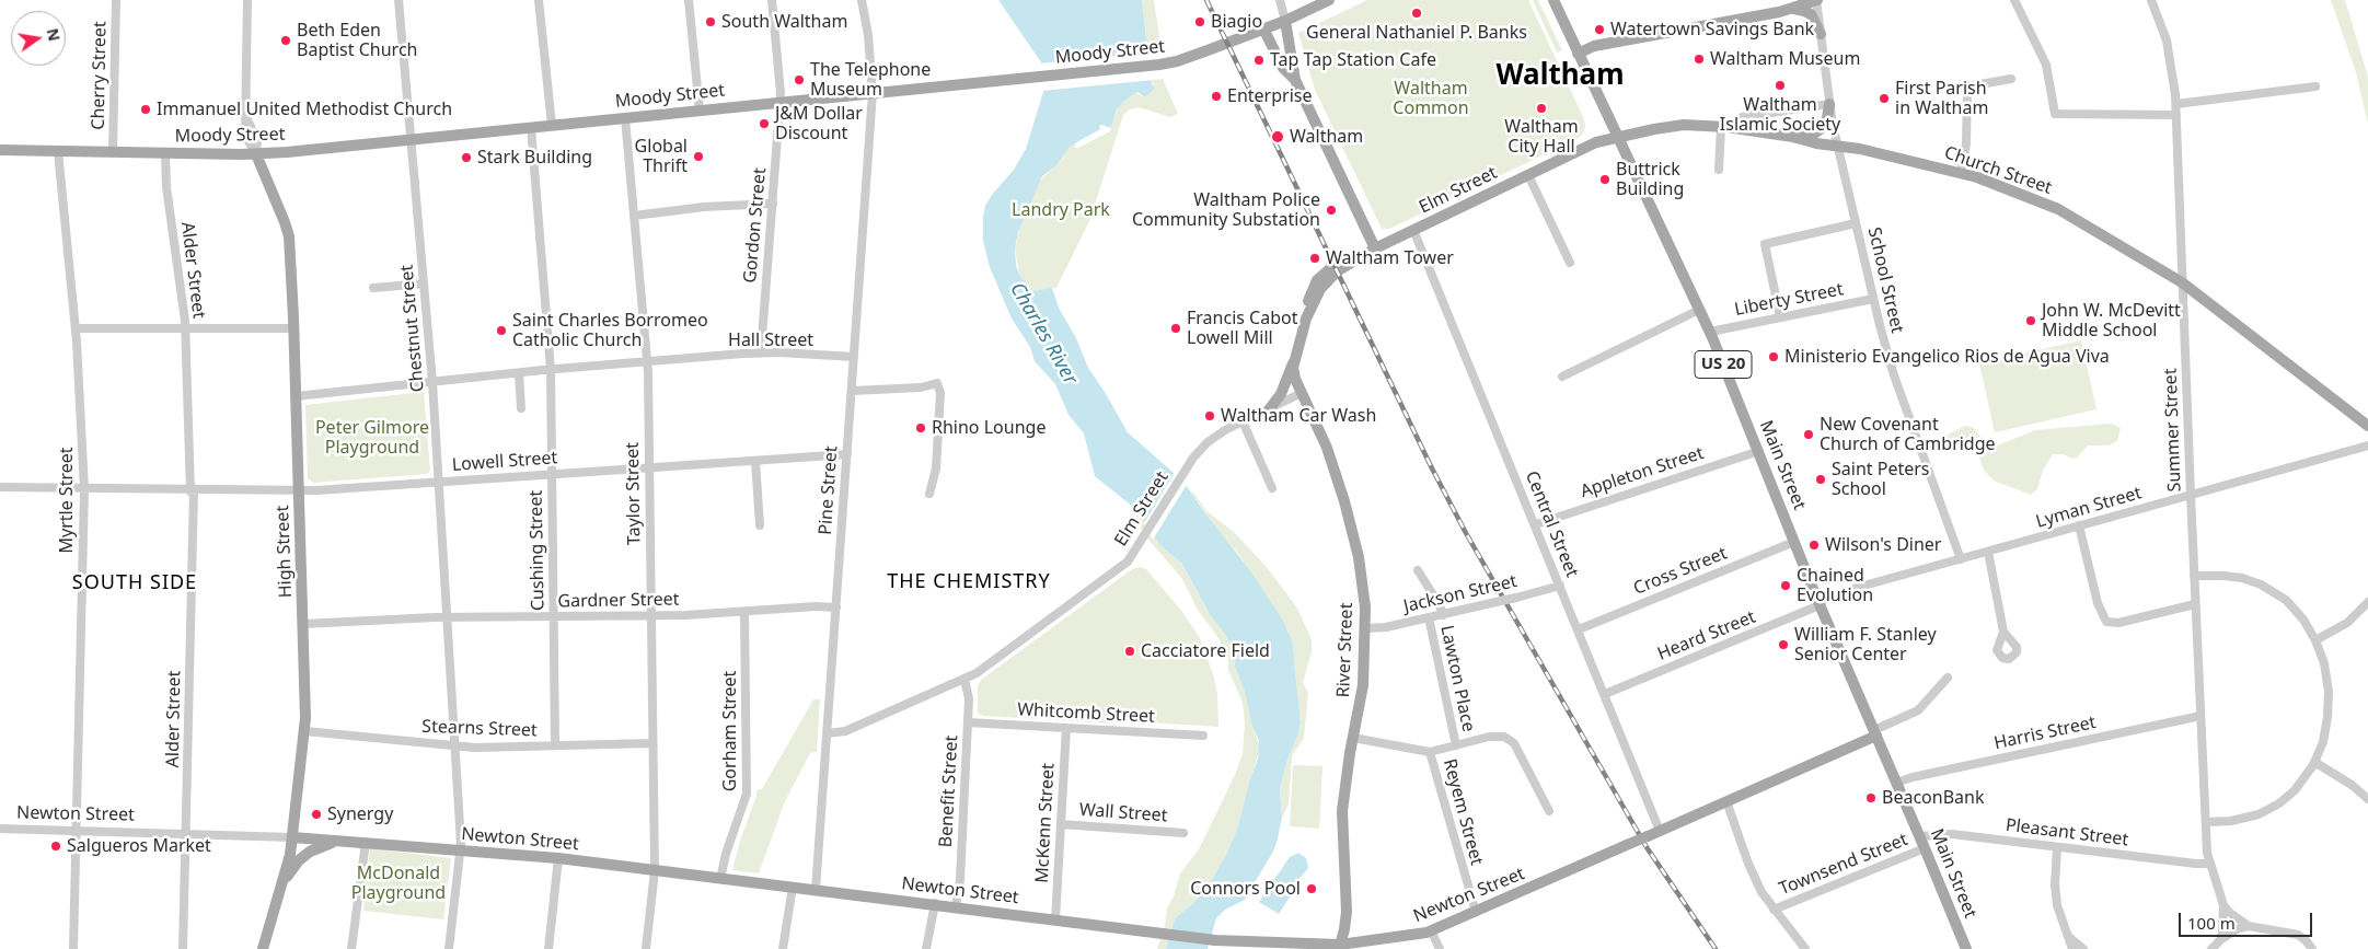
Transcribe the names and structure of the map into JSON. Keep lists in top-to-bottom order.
{
  "streets": {
    "main road": [
      "Moody Street",
      "Church Street",
      "Elm Street",
      "US 20",
      "Main Street",
      "High Street",
      "River Street",
      "Newton Street"
    ],
    "street": [
      "Cherry Street",
      "Gordon Street",
      "Alder Street",
      "School Street",
      "Liberty Street",
      "Chestnut Street",
      "Hall Street",
      "Summer Street",
      "Lowell Street",
      "Appleton Street",
      "Pine Street",
      "Taylor Street",
      "Myrtle Street",
      "Lyman Street",
      "Central Street",
      "Cushing Street",
      "Cross Street",
      "Jackson Street",
      "Gardner Street",
      "Heard Street",
      "Lawton Place",
      "Whitcomb Street",
      "Stearns Street",
      "Gorham Street",
      "Harris Street",
      "Benefit Street",
      "Reyem Street",
      "Wall Street",
      "McKenn Street",
      "Pleasant Street",
      "Townsend Street"
    ]
  },
  "crossings": [
    ["Moody Street", "Cherry Street"],
    ["Moody Street", "Gordon Street"],
    ["Moody Street", "Alder Street"],
    ["Moody Street", "Chestnut Street"],
    ["Moody Street", "Pine Street"],
    ["Moody Street", "Taylor Street"],
    ["Moody Street", "Myrtle Street"],
    ["Moody Street", "Cushing Street"],
    ["Moody Street", "High Street"],
    ["Church Street", "Elm Street"],
    ["Church Street", "School Street"],
    ["Church Street", "Summer Street"],
    ["Church Street", "Main Street"],
    ["Elm Street", "Main Street"],
    ["Elm Street", "Pine Street"],
    ["Elm Street", "Central Street"],
    ["Elm Street", "River Street"],
    ["Elm Street", "Benefit Street"],
    ["Gordon Street", "Hall Street"],
    ["Alder Street", "Lowell Street"],
    ["Alder Street", "Newton Street"],
    ["School Street", "Liberty Street"],
    ["School Street", "Lyman Street"],
    ["Liberty Street", "Main Street"],
    ["Chestnut Street", "Hall Street"],
    ["Chestnut Street", "Lowell Street"],
    ["Chestnut Street", "Gardner Street"],
    ["Chestnut Street", "Stearns Street"],
    ["Chestnut Street", "Newton Street"],
    ["Hall Street", "Pine Street"],
    ["Hall Street", "Taylor Street"],
    ["Hall Street", "Cushing Street"],
    ["Hall Street", "High Street"],
    ["Summer Street", "Lyman Street"],
    ["Summer Street", "Harris Street"],
    ["Summer Street", "Pleasant Street"],
    ["Lowell Street", "Pine Street"],
    ["Lowell Street", "Taylor Street"],
    ["Lowell Street", "Myrtle Street"],
    ["Lowell Street", "Cushing Street"],
    ["Lowell Street", "High Street"],
    ["Main Street", "Appleton Street"],
    ["Main Street", "Lyman Street"],
    ["Main Street", "Cross Street"],
    ["Main Street", "Heard Street"],
    ["Main Street", "Harris Street"],
    ["Main Street", "Newton Street"],
    ["Main Street", "Pleasant Street"],
    ["Main Street", "Townsend Street"],
    ["Appleton Street", "Central Street"],
    ["Pine Street", "Gardner Street"],
    ["Pine Street", "Newton Street"],
    ["Taylor Street", "Gardner Street"],
    ["Taylor Street", "Stearns Street"],
    ["Taylor Street", "Newton Street"],
    ["Myrtle Street", "Newton Street"],
    ["Lyman Street", "Heard Street"],
    ["Central Street", "Cross Street"],
    ["Central Street", "Jackson Street"],
    ["Central Street", "Heard Street"],
    ["Central Street", "Newton Street"],
    ["Cushing Street", "Gardner Street"],
    ["Cushing Street", "Stearns Street"],
    ["High Street", "Gardner Street"],
    ["High Street", "Stearns Street"],
    ["High Street", "Newton Street"],
    ["Jackson Street", "River Street"],
    ["Jackson Street", "Lawton Place"],
    ["Gardner Street", "Gorham Street"],
    ["River Street", "Newton Street"],
    ["Whitcomb Street", "Benefit Street"],
    ["Whitcomb Street", "McKenn Street"],
    ["Gorham Street", "Newton Street"],
    ["Benefit Street", "Newton Street"],
    ["Reyem Street", "Newton Street"],
    ["Wall Street", "McKenn Street"],
    ["Newton Street", "McKenn Street"]
  ],
  "districts": ["Waltham", "THE CHEMISTRY", "SOUTH SIDE"],
  "water": ["Charles River"],
  "parks": [
    "Waltham Common",
    "Landry Park",
    "Peter Gilmore Playground",
    "McDonald Playground"
  ],
  "places": [
    "General Nathaniel P. Banks",
    "South Waltham",
    "Biagio",
    "Watertown Savings Bank",
    "Beth Eden Baptist Church",
    "Waltham Museum",
    "Tap Tap Station Cafe",
    "The Telephone Museum",
    "Waltham Islamic Society",
    "Enterprise",
    "First Parish in Waltham",
    "Waltham City Hall",
    "Immanuel United Methodist Church",
    "J&M Dollar Discount",
    "Waltham",
    "Global Thrift",
    "Stark Building",
    "Buttrick Building",
    "Waltham Police Community Substation",
    "Waltham Tower",
    "John W. McDevitt Middle School",
    "Francis Cabot Lowell Mill",
    "Saint Charles Borromeo Catholic Church",
    "Ministerio Evangelico Rios de Agua Viva",
    "Waltham Car Wash",
    "Rhino Lounge",
    "New Covenant Church of Cambridge",
    "Saint Peters School",
    "Wilson's Diner",
    "Chained Evolution",
    "William F. Stanley Senior Center",
    "Cacciatore Field",
    "BeaconBank",
    "Synergy",
    "Salgueros Market",
    "Connors Pool"
  ],
  "scale_bar": "100 m",
  "north": "right"
}
